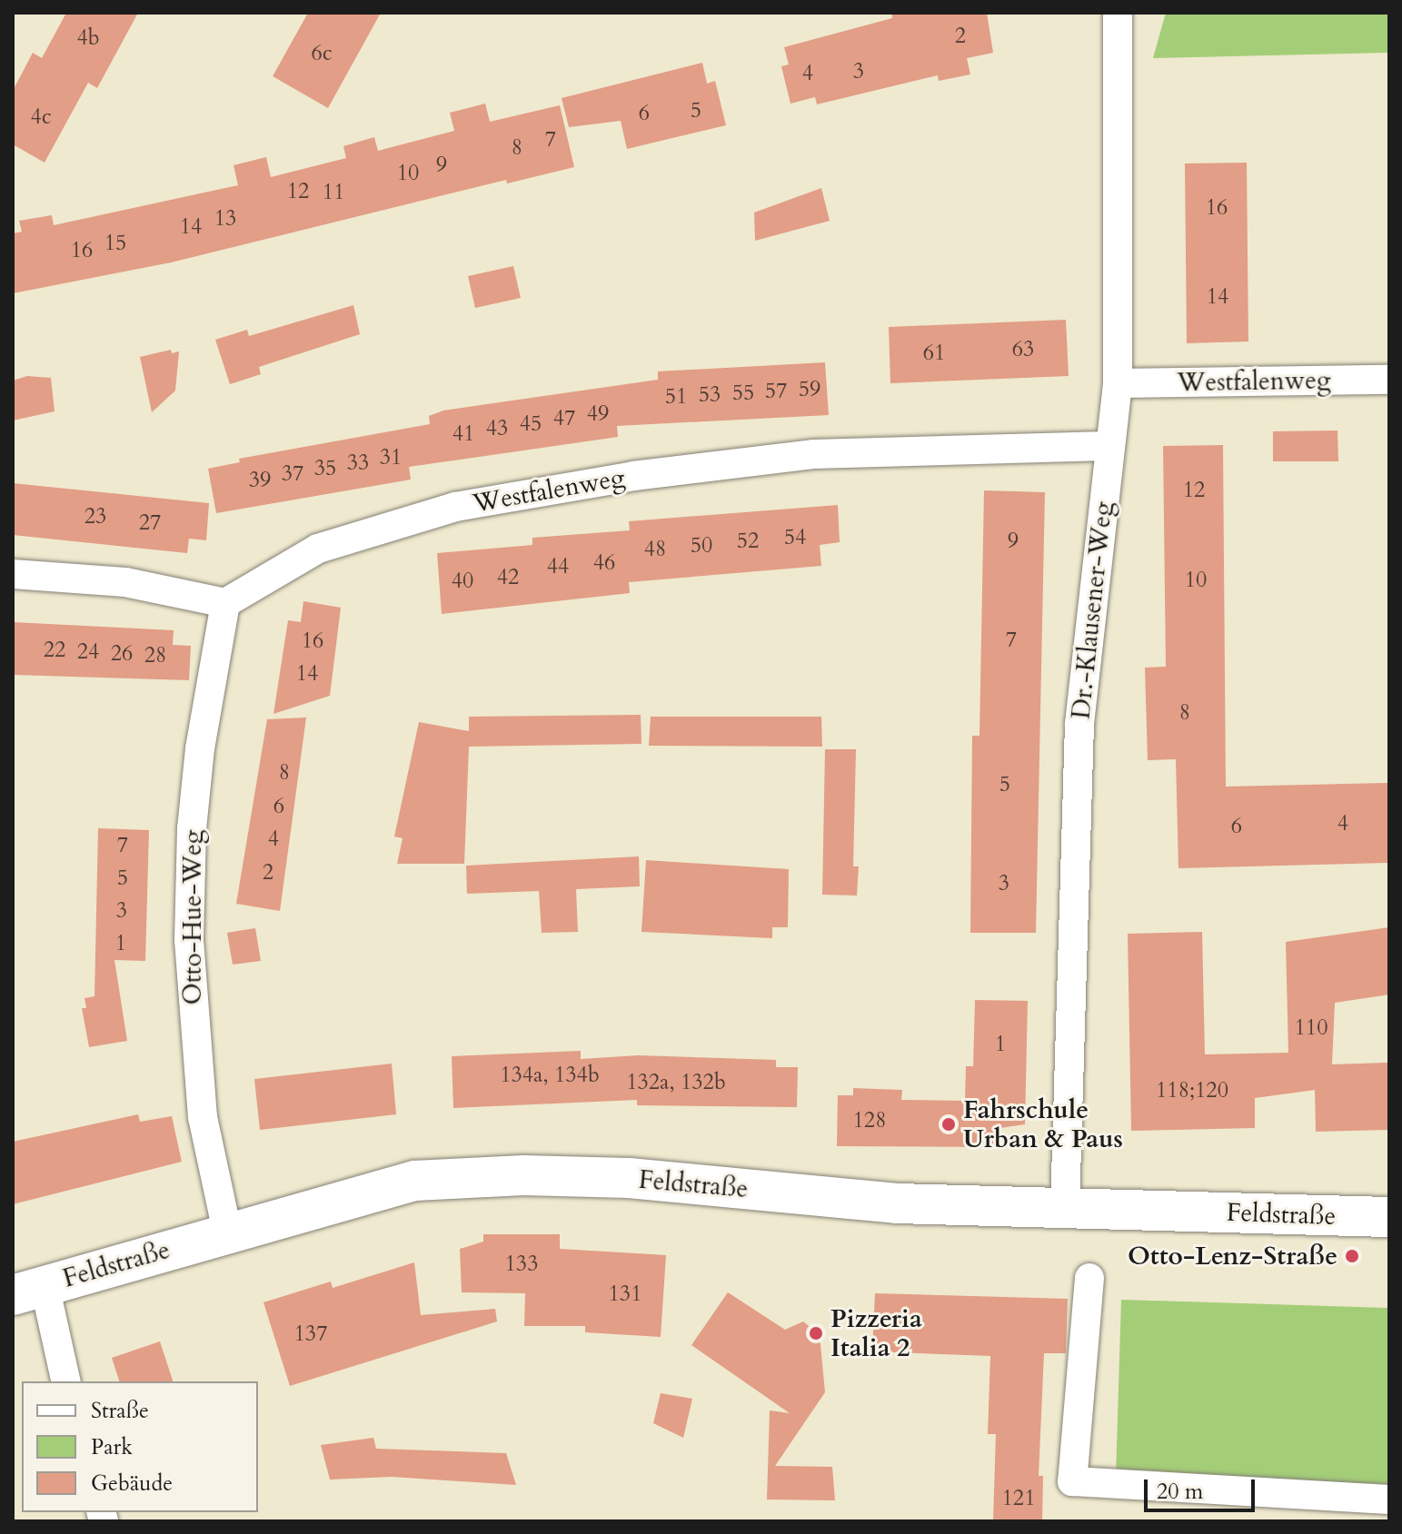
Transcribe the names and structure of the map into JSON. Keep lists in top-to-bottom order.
{
  "streets": {
    "main road": ["Feldstraße"],
    "street": ["Westfalenweg", "Dr.-Klausener-Weg", "Otto-Hue-Weg"]
  },
  "crossings": [
    ["Westfalenweg", "Dr.-Klausener-Weg"],
    ["Westfalenweg", "Otto-Hue-Weg"],
    ["Dr.-Klausener-Weg", "Feldstraße"],
    ["Otto-Hue-Weg", "Feldstraße"]
  ],
  "places": ["Fahrschule Urban & Paus", "Otto-Lenz-Straße", "Pizzeria Italia 2"],
  "house_numbers": [
    "2",
    "4b",
    "6c",
    "3",
    "4",
    "5",
    "6",
    "4c",
    "7",
    "8",
    "9",
    "10",
    "12",
    "11",
    "16",
    "13",
    "14",
    "15",
    "16",
    "14",
    "63",
    "61",
    "59",
    "57",
    "55",
    "53",
    "51",
    "49",
    "47",
    "45",
    "43",
    "41",
    "31",
    "33",
    "35",
    "37",
    "39",
    "12",
    "23",
    "27",
    "54",
    "52",
    "9",
    "50",
    "48",
    "46",
    "44",
    "42",
    "10",
    "40",
    "7",
    "16",
    "22",
    "24",
    "26",
    "28",
    "14",
    "8",
    "8",
    "5",
    "6",
    "4",
    "6",
    "4",
    "7",
    "2",
    "5",
    "3",
    "3",
    "1",
    "110",
    "1",
    "134a, 134b",
    "132a, 132b",
    "118;120",
    "128",
    "133",
    "131",
    "137",
    "121"
  ],
  "legend": ["Straße", "Park", "Gebäude"],
  "scale_bar": "20 m"
}
